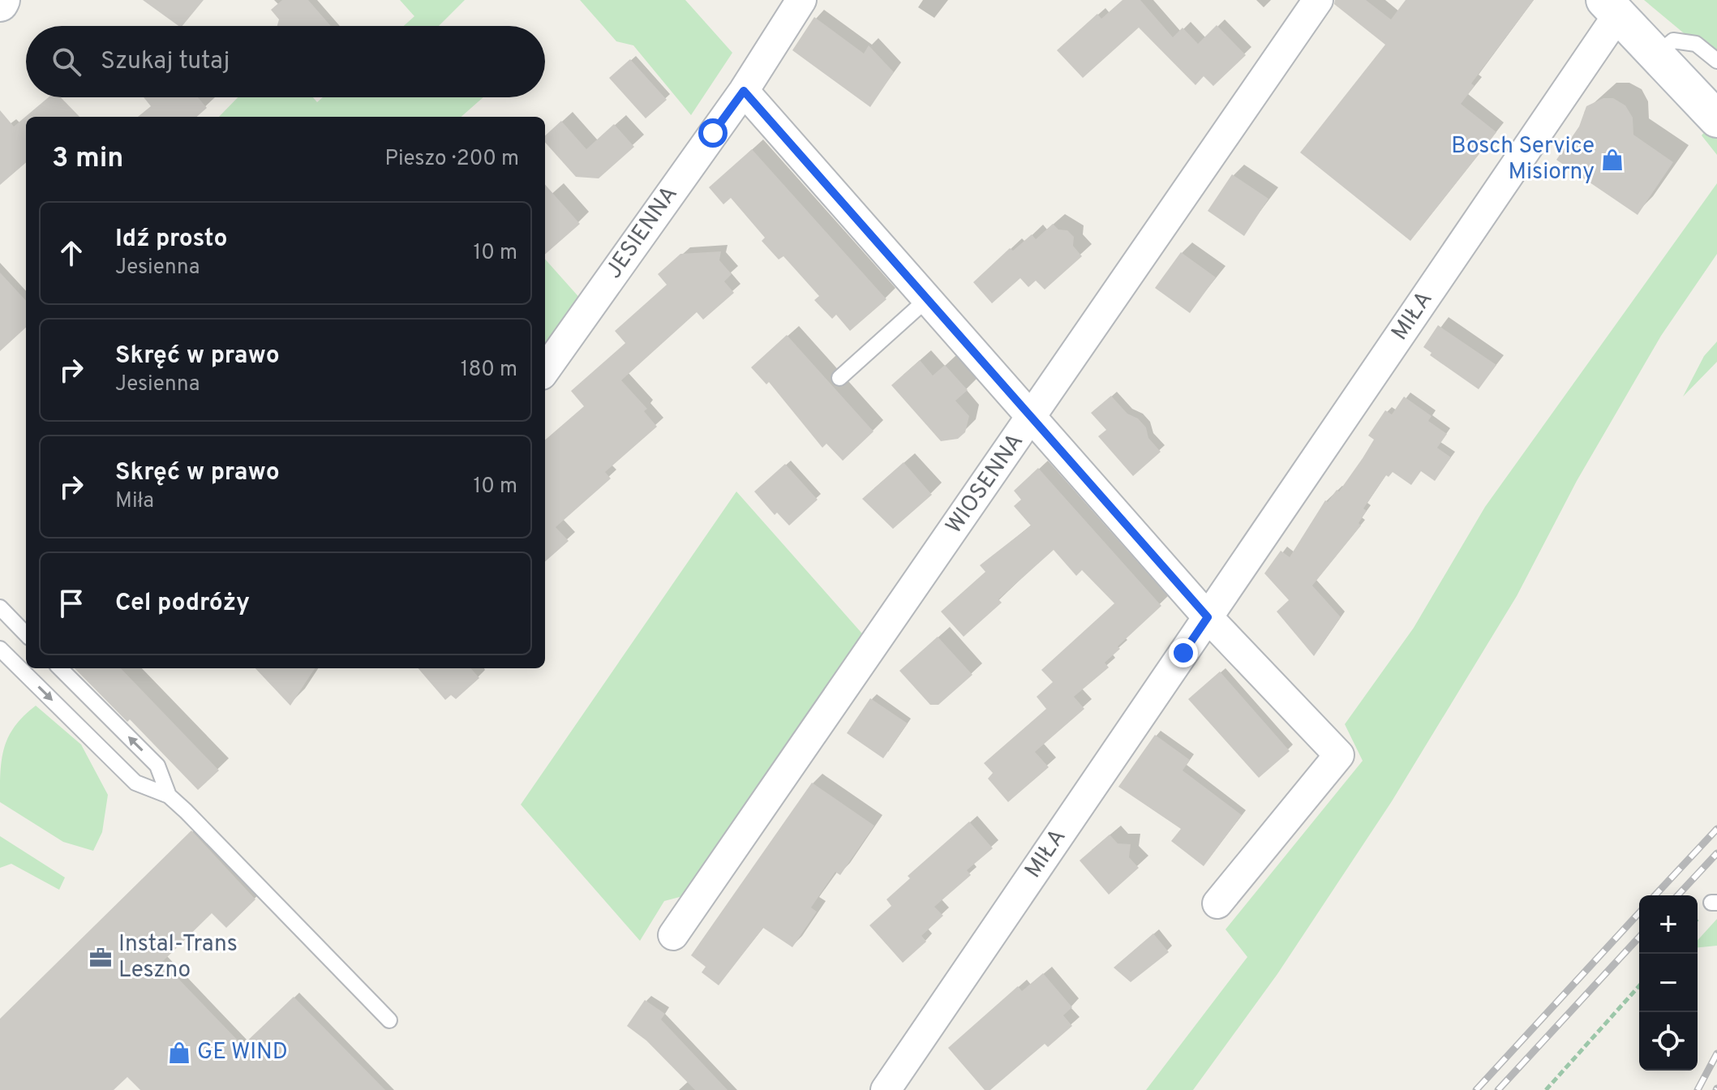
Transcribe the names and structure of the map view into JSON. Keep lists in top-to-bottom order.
{
  "streets": {
    "street": ["JESIENNA", "MIŁA", "WIOSENNA"]
  },
  "places": {
    "shop": ["Bosch Service Misiorny", "GE WIND"],
    "office": ["Instal-Trans Leszno"]
  },
  "page": {
    "search": "Szukaj tutaj",
    "heading": ["3 min", "Pieszo · 200 m"],
    "list": [
      ["Idź prosto", "Jesienna", "10 m"],
      ["Skręć w prawo", "Jesienna", "180 m"],
      ["Skręć w prawo", "Miła", "10 m"],
      "Cel podróży"
    ],
    "map_buttons": ["+", "−"]
  }
}
